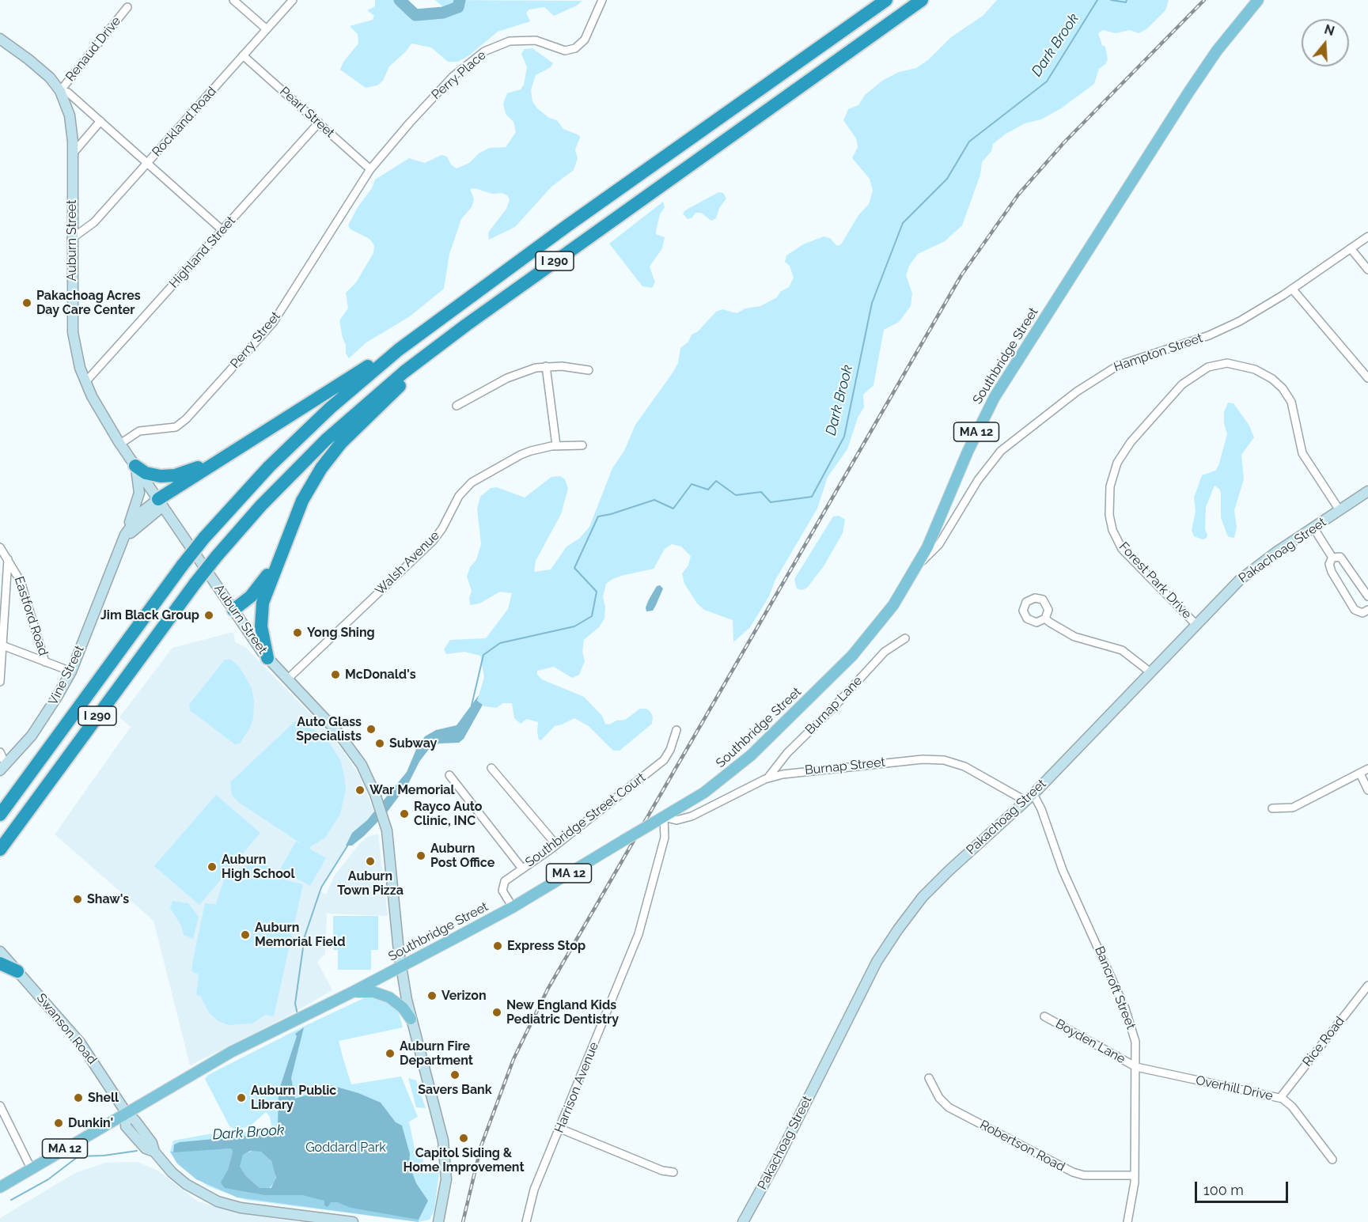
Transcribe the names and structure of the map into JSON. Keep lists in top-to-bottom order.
{
  "streets": {
    "highway": ["I 290"],
    "main road": ["Southbridge Street", "MA 12"],
    "street": [
      "Renaud Drive",
      "Perry Place",
      "Pearl Street",
      "Rockland Road",
      "Auburn Street",
      "Highland Street",
      "Perry Street",
      "Hampton Street",
      "Pakachoag Street",
      "Walsh Avenue",
      "Forest Park Drive",
      "Eastford Road",
      "Vine Street",
      "Burnap Lane",
      "Burnap Street",
      "Southbridge Street Court",
      "Bancroft Street",
      "Swanson Road",
      "Boyden Lane",
      "Rice Road",
      "Harrison Avenue",
      "Overhill Drive",
      "Robertson Road"
    ]
  },
  "crossings": [
    ["Renaud Drive", "Auburn Street"],
    ["Perry Place", "Pearl Street"],
    ["Perry Place", "Perry Street"],
    ["Pearl Street", "Rockland Road"],
    ["Pearl Street", "Highland Street"],
    ["Pearl Street", "Perry Street"],
    ["Rockland Road", "Auburn Street"],
    ["Auburn Street", "Highland Street"],
    ["Auburn Street", "Perry Street"],
    ["Auburn Street", "Southbridge Street"],
    ["Auburn Street", "Walsh Avenue"],
    ["Auburn Street", "Vine Street"],
    ["Hampton Street", "Southbridge Street"],
    ["Southbridge Street", "Burnap Street"],
    ["Southbridge Street", "Southbridge Street Court"],
    ["Southbridge Street", "Swanson Road"],
    ["Southbridge Street", "Harrison Avenue"],
    ["Pakachoag Street", "Forest Park Drive"],
    ["Pakachoag Street", "Burnap Street"],
    ["Pakachoag Street", "Bancroft Street"],
    ["Burnap Lane", "Burnap Street"],
    ["Burnap Street", "Bancroft Street"],
    ["Burnap Street", "Harrison Avenue"],
    ["Bancroft Street", "Boyden Lane"],
    ["Bancroft Street", "Overhill Drive"],
    ["Bancroft Street", "Robertson Road"],
    ["Boyden Lane", "Overhill Drive"],
    ["Rice Road", "Overhill Drive"]
  ],
  "water": ["Dark Brook"],
  "parks": ["Goddard Park"],
  "places": [
    "Pakachoag Acres Day Care Center",
    "Jim Black Group",
    "Yong Shing",
    "McDonald's",
    "Auto Glass Specialists",
    "Subway",
    "War Memorial",
    "Rayco Auto Clinic, INC",
    "Auburn Post Office",
    "Auburn Town Pizza",
    "Auburn High School",
    "Shaw's",
    "Auburn Memorial Field",
    "Express Stop",
    "Verizon",
    "New England Kids Pediatric Dentistry",
    "Auburn Fire Department",
    "Savers Bank",
    "Shell",
    "Auburn Public Library",
    "Dunkin'",
    "Capitol Siding & Home Improvement"
  ],
  "scale_bar": "100 m",
  "north": "top"
}
